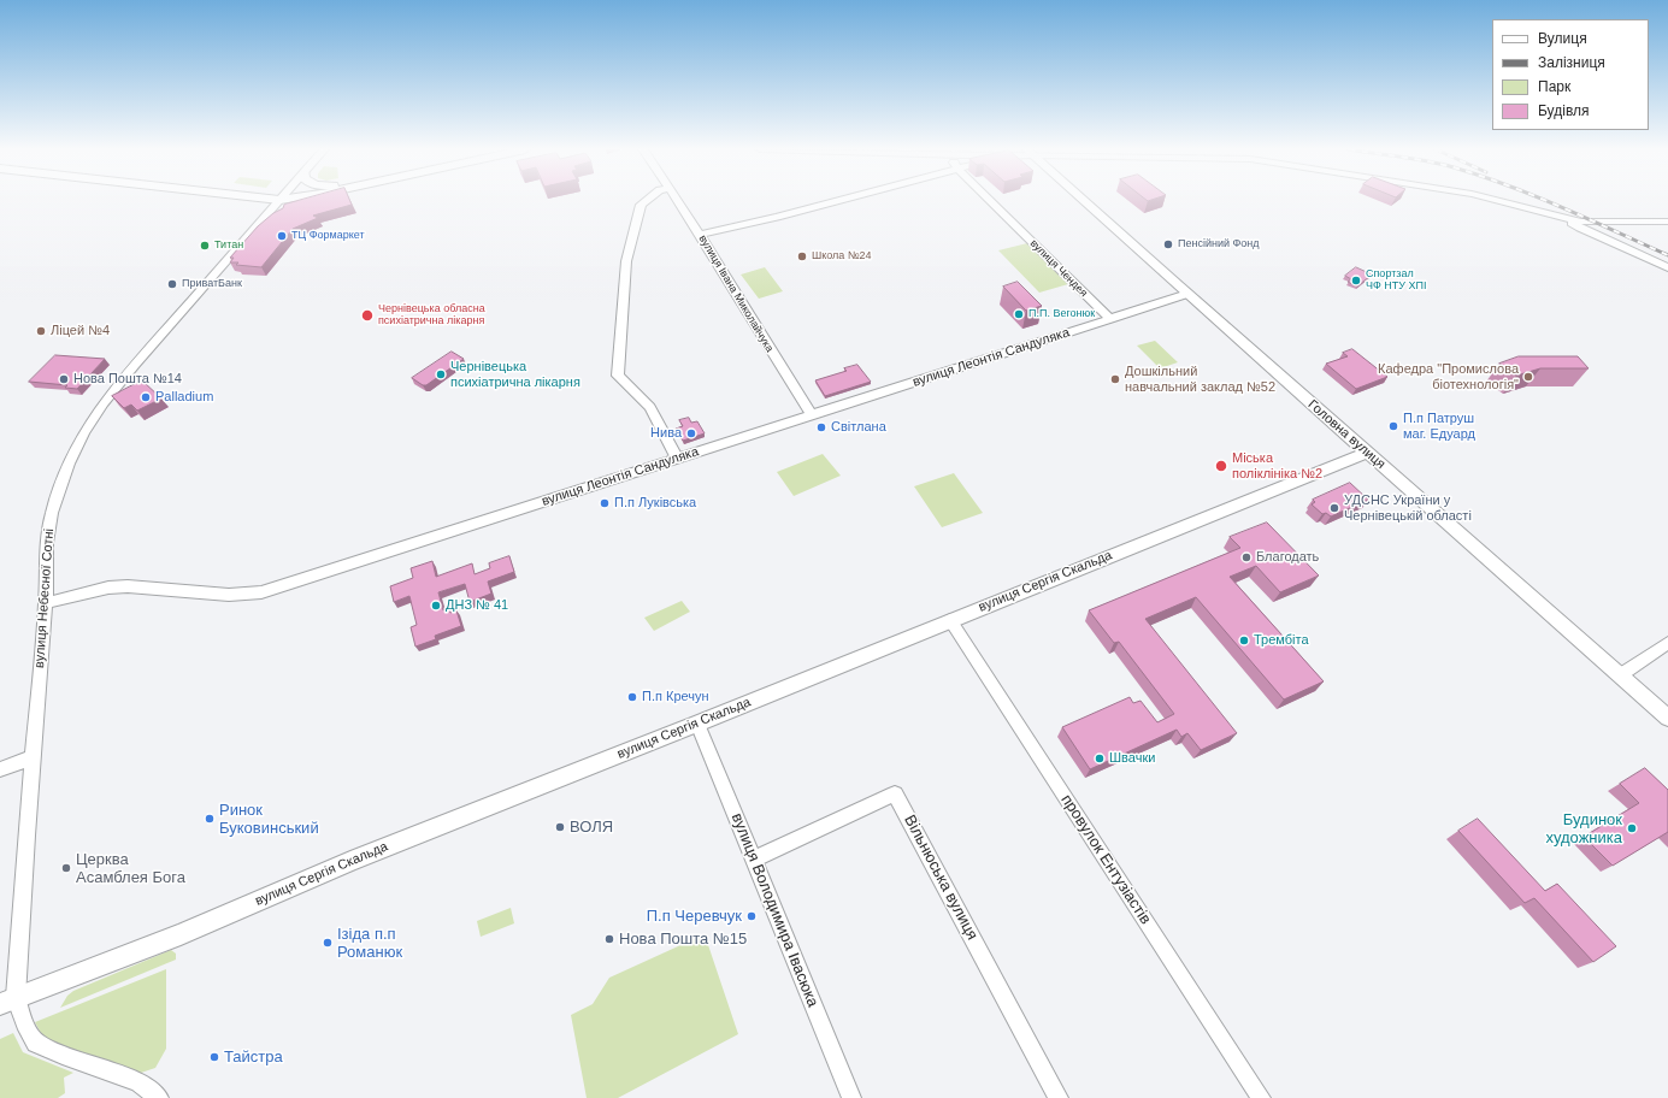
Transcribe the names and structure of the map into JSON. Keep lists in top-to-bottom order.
{
  "streets": {
    "main road": ["Головна вулиця", "вулиця Сергія Скальда"],
    "street": [
      "вулиця Чендея",
      "вулиця Івана Миколайчука",
      "вулиця Леонтія Сандуляка",
      "вулиця Небесної Сотні",
      "провулок Ентузіастів",
      "Вільнюська вулиця",
      "вулиця Володимира Івасюка"
    ]
  },
  "crossings": [
    ["вулиця Чендея", "вулиця Леонтія Сандуляка"],
    ["вулиця Івана Миколайчука", "вулиця Леонтія Сандуляка"],
    ["вулиця Леонтія Сандуляка", "Головна вулиця"],
    ["вулиця Леонтія Сандуляка", "вулиця Небесної Сотні"],
    ["Головна вулиця", "вулиця Сергія Скальда"],
    ["вулиця Сергія Скальда", "вулиця Небесної Сотні"],
    ["вулиця Сергія Скальда", "провулок Ентузіастів"],
    ["вулиця Сергія Скальда", "вулиця Володимира Івасюка"],
    ["Вільнюська вулиця", "вулиця Володимира Івасюка"]
  ],
  "places": [
    "ТЦ Формаркет",
    "Пенсійний Фонд",
    "Титан",
    "Школа №24",
    "Спортзал ЧФ НТУ ХПІ",
    "ПриватБанк",
    "П.П. Вегонюк",
    "Чернівецька обласна психіатрична лікарня",
    "Ліцей №4",
    "Чернівецька психіатрична лікарня",
    "Кафедра \"Промислова біотехнологія\"",
    "Нова Пошта №14",
    "Дошкільний навчальний заклад №52",
    "Palladium",
    "П.п Патруш маг. Едуард",
    "Світлана",
    "Нива",
    "Міська поліклініка №2",
    "П.п Луківська",
    "УДСНС України у Чернівецькій області",
    "Благодать",
    "ДНЗ № 41",
    "Трембіта",
    "П.п Кречун",
    "Швачки",
    "Ринок Буковинський",
    "ВОЛЯ",
    "Будинок художника",
    "Церква Асамблея Бога",
    "П.п Черевчук",
    "Нова Пошта №15",
    "Ізіда п.п Романюк",
    "Тайстра"
  ],
  "legend": [
    "Вулиця",
    "Залізниця",
    "Парк",
    "Будівля"
  ]
}
